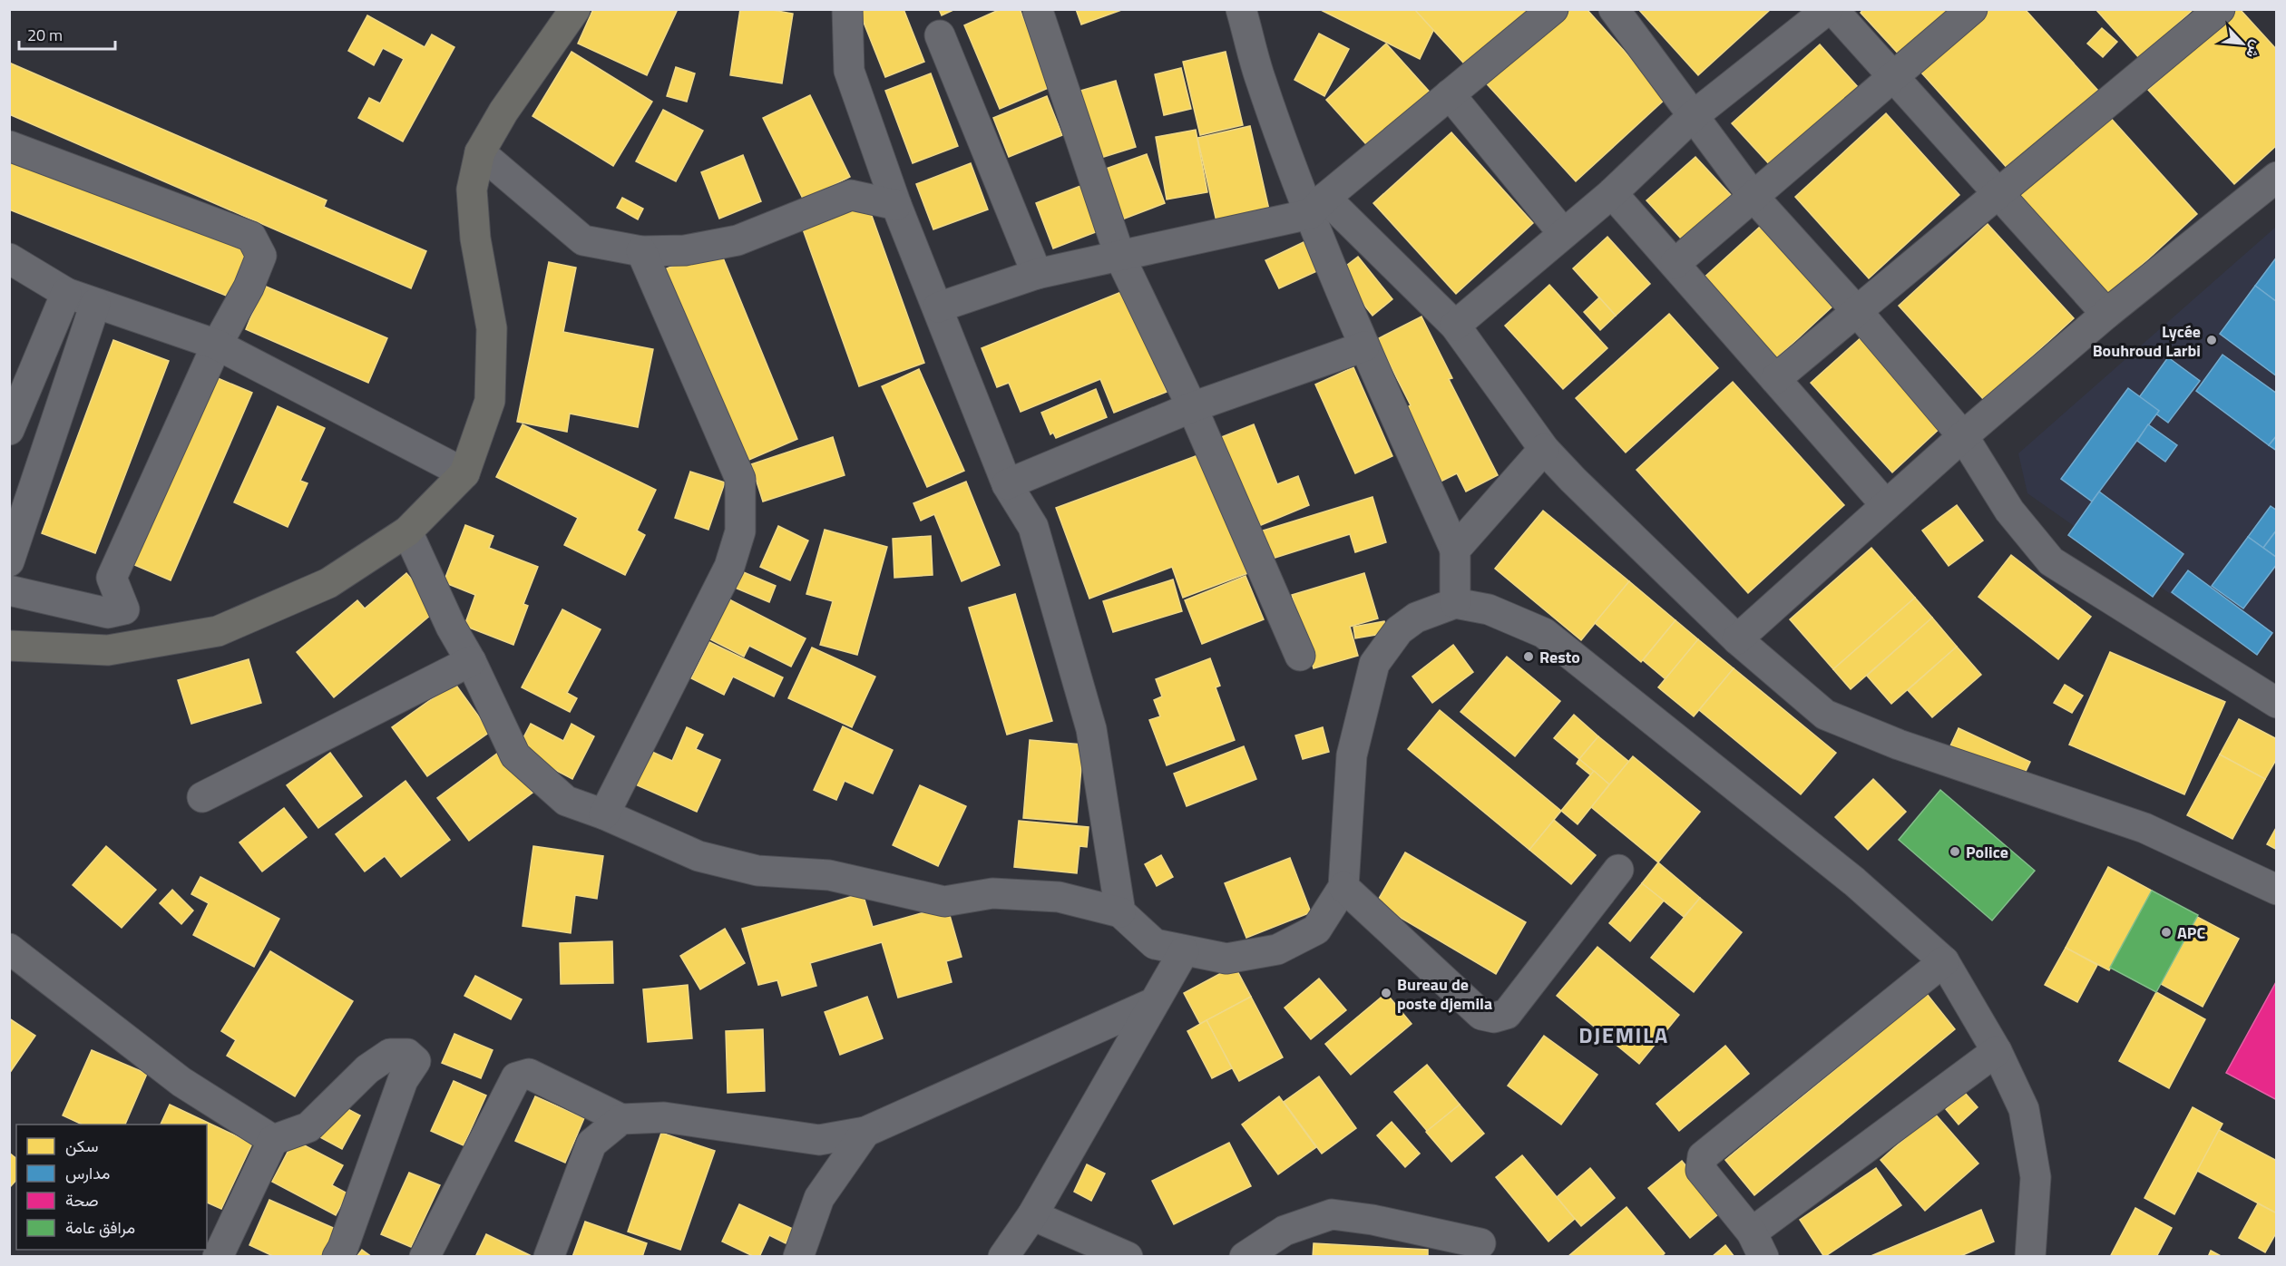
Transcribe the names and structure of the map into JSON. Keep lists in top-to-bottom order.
{
  "districts": ["DJEMILA"],
  "places": [
    "Lycée Bouhroud Larbi",
    "Resto",
    "Police",
    "APC",
    "Bureau de poste djemila"
  ],
  "legend": [
    "سكن",
    "مدارس",
    "صحة",
    "مرافق عامة"
  ],
  "scale_bar": "20 m",
  "north": "bottom right"
}
